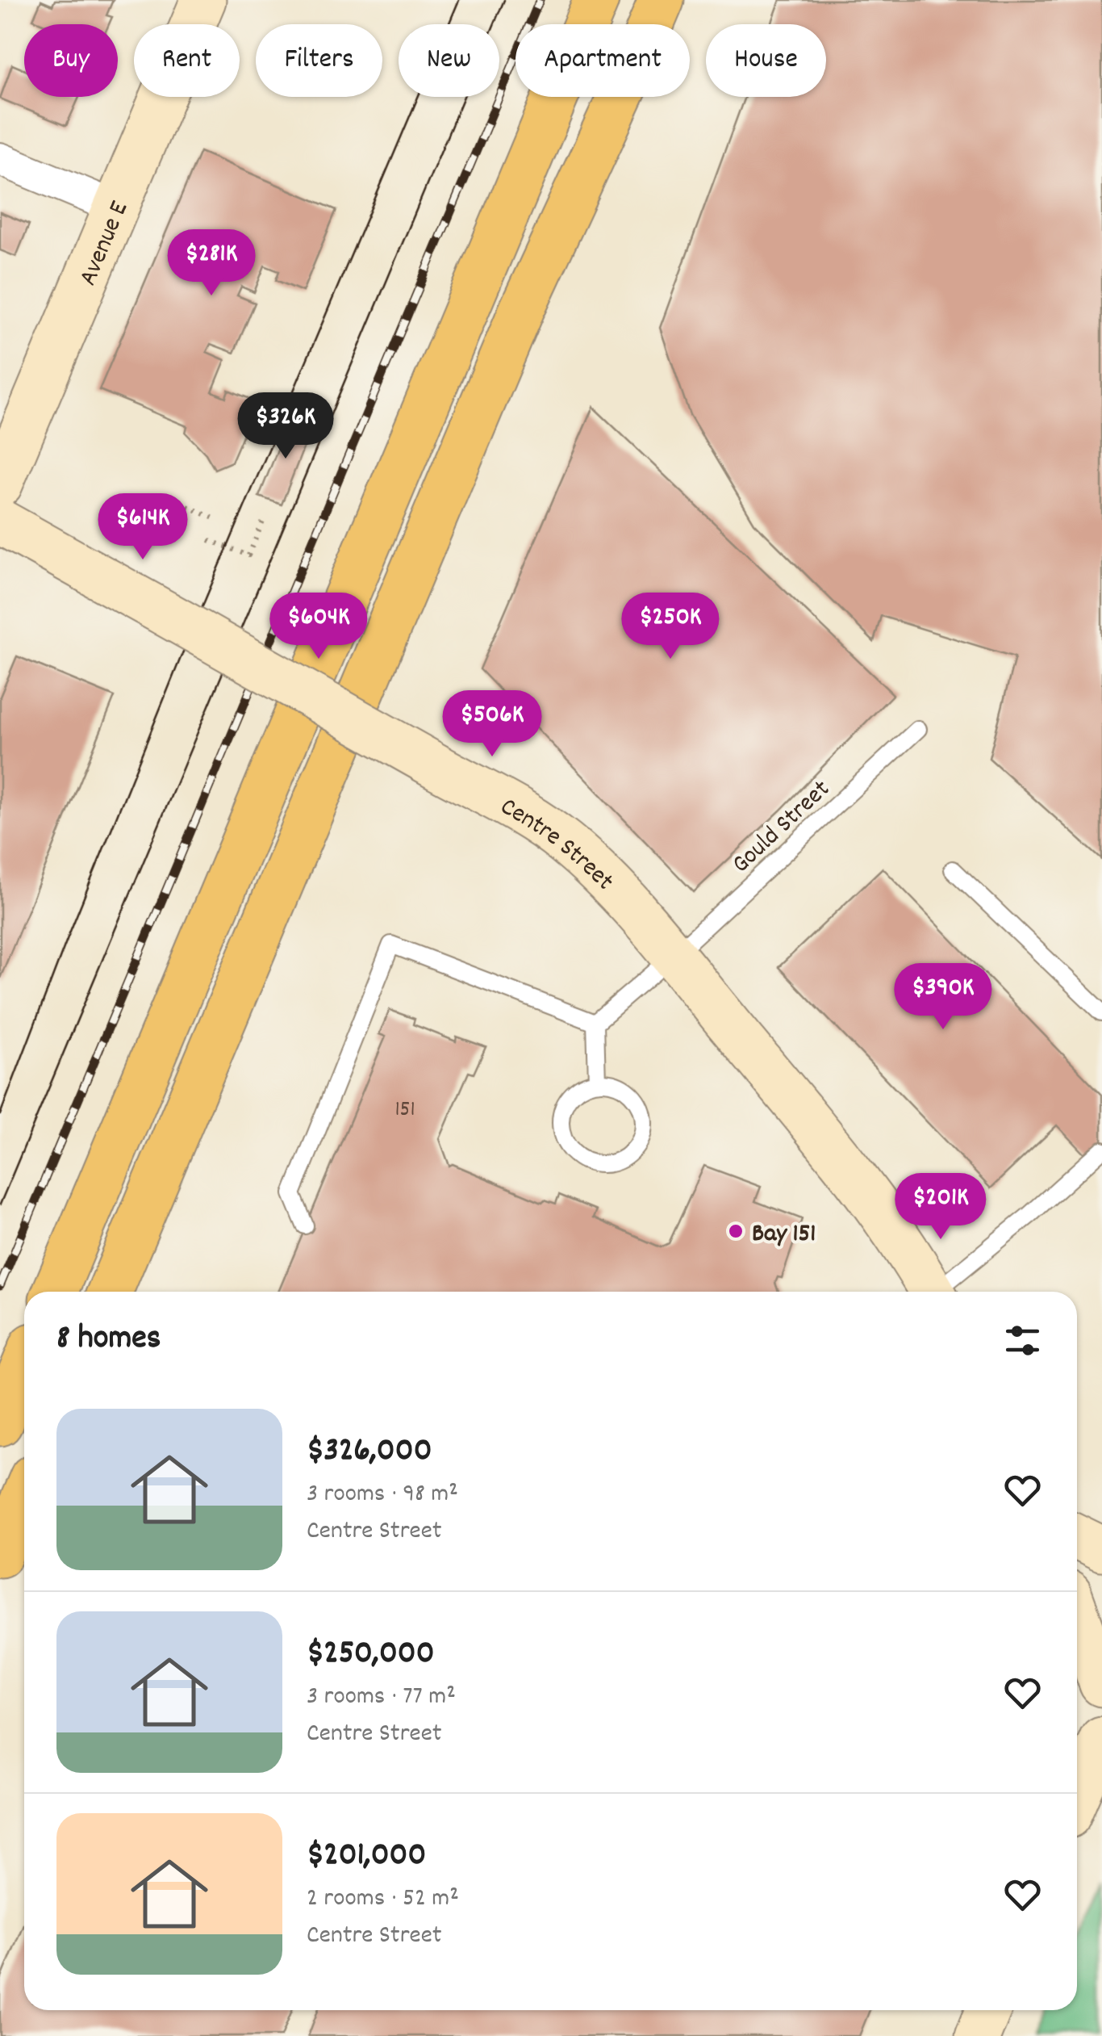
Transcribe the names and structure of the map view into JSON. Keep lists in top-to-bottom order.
{
  "streets": {
    "street": ["Avenue E", "Centre Street"],
    "lane": ["Gould Street"]
  },
  "crossings": [
    ["Gould Street", "Centre Street"]
  ],
  "places": ["Bay 151"],
  "house_numbers": ["151"],
  "page": {
    "chip": [
      "Buy",
      "Rent",
      "Filters",
      "New",
      "Apartment",
      "House"
    ],
    "price": [
      "$281K",
      "$326K",
      "$614K",
      "$604K",
      "$250K",
      "$506K",
      "$390K",
      "$201K"
    ],
    "heading": "8 homes",
    "list": [
      {
        "name": "$326,000",
        "note": "3 rooms · 98 m² · Centre Street"
      },
      {
        "name": "$250,000",
        "note": "3 rooms · 77 m² · Centre Street"
      },
      {
        "name": "$201,000",
        "note": "2 rooms · 52 m² · Centre Street"
      }
    ]
  }
}
